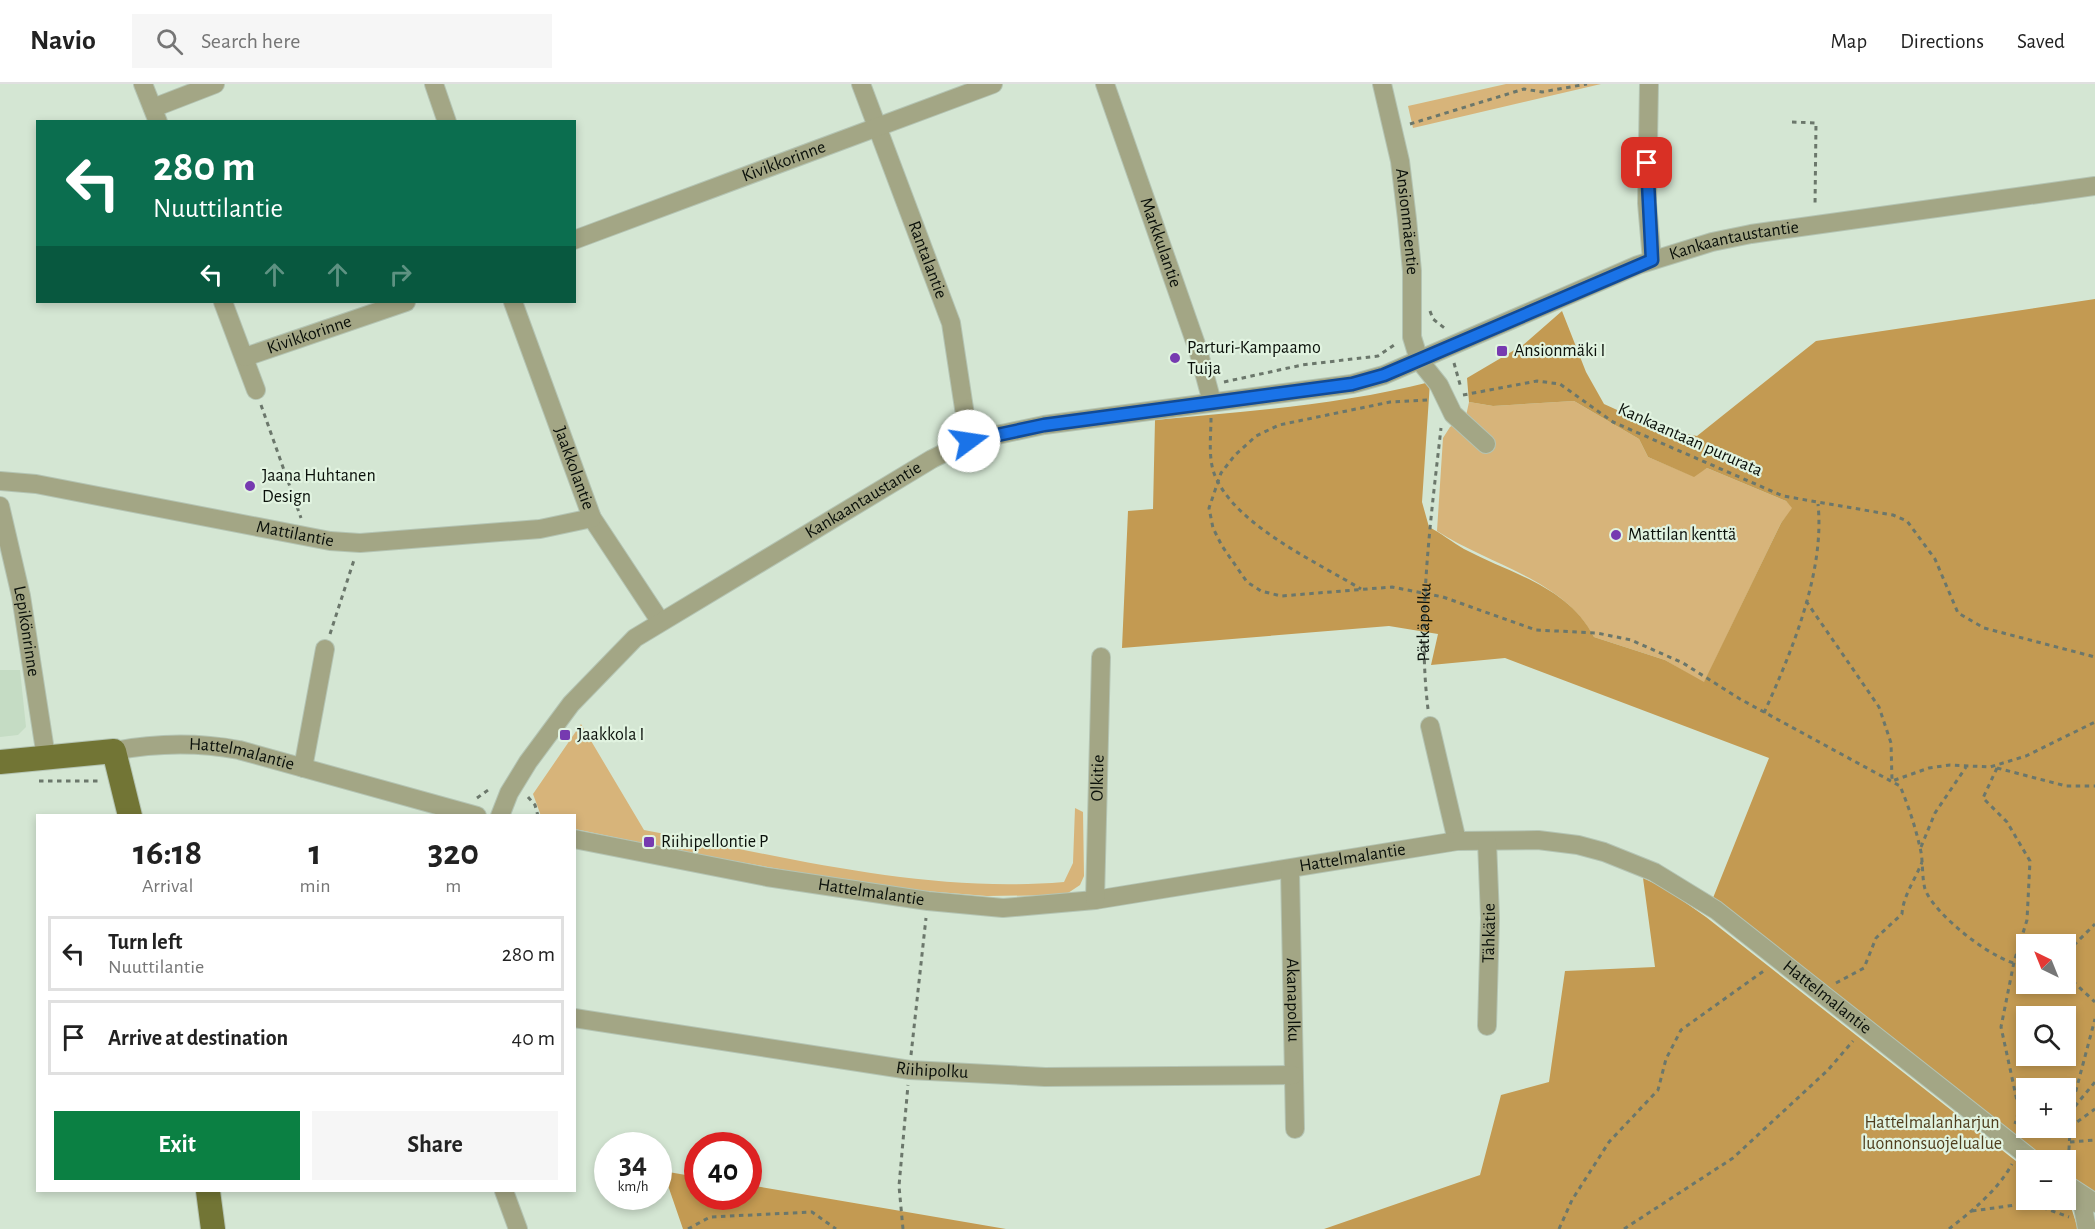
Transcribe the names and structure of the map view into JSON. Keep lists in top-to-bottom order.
{
  "streets": {
    "main road": ["Hattelmalantie"],
    "street": [
      "Kivikkorinne",
      "Ansionmäentie",
      "Markkulantie",
      "Kankaantaustantie",
      "Rantalantie",
      "Jaakkolantie",
      "Mattilantie",
      "Lepikönrinne",
      "Olkitie",
      "Tähkätie",
      "Akanapolku",
      "Riihipolku"
    ],
    "path": ["Kankaantaan pururata", "Pätkäpolku"]
  },
  "crossings": [
    ["Kivikkorinne", "Rantalantie"],
    ["Ansionmäentie", "Kankaantaustantie"],
    ["Markkulantie", "Kankaantaustantie"],
    ["Kankaantaustantie", "Rantalantie"],
    ["Kankaantaustantie", "Jaakkolantie"],
    ["Kankaantaan pururata", "Pätkäpolku"],
    ["Jaakkolantie", "Mattilantie"],
    ["Lepikönrinne", "Hattelmalantie"],
    ["Hattelmalantie", "Olkitie"],
    ["Hattelmalantie", "Tähkätie"],
    ["Hattelmalantie", "Akanapolku"],
    ["Akanapolku", "Riihipolku"]
  ],
  "parks": ["Hattelmalanharjun luonnonsuojelualue"],
  "places": {
    "transit": ["Ansionmäki I", "Jaakkola I", "Riihipellontie P"],
    "other": ["Parturi-Kampaamo Tuija", "Jaana Huhtanen Design", "Mattilan kenttä"]
  },
  "north": "top left",
  "page": {
    "header": "Navio",
    "search": "Search here",
    "nav": ["Map", "Directions", "Saved"],
    "turn": ["280 m", "Nuuttilantie"],
    "eta": [
      "16:18",
      "Arrival",
      "1",
      "min",
      "320",
      "m"
    ],
    "list": [
      {
        "name": "Turn left",
        "note": "Nuuttilantie",
        "value": "280 m"
      },
      {
        "name": "Arrive at destination",
        "value": "40 m"
      }
    ],
    "map_buttons": ["+", "−"],
    "buttons": ["Exit", "Share"],
    "speed": "34 km/h",
    "limit": "40"
  }
}
